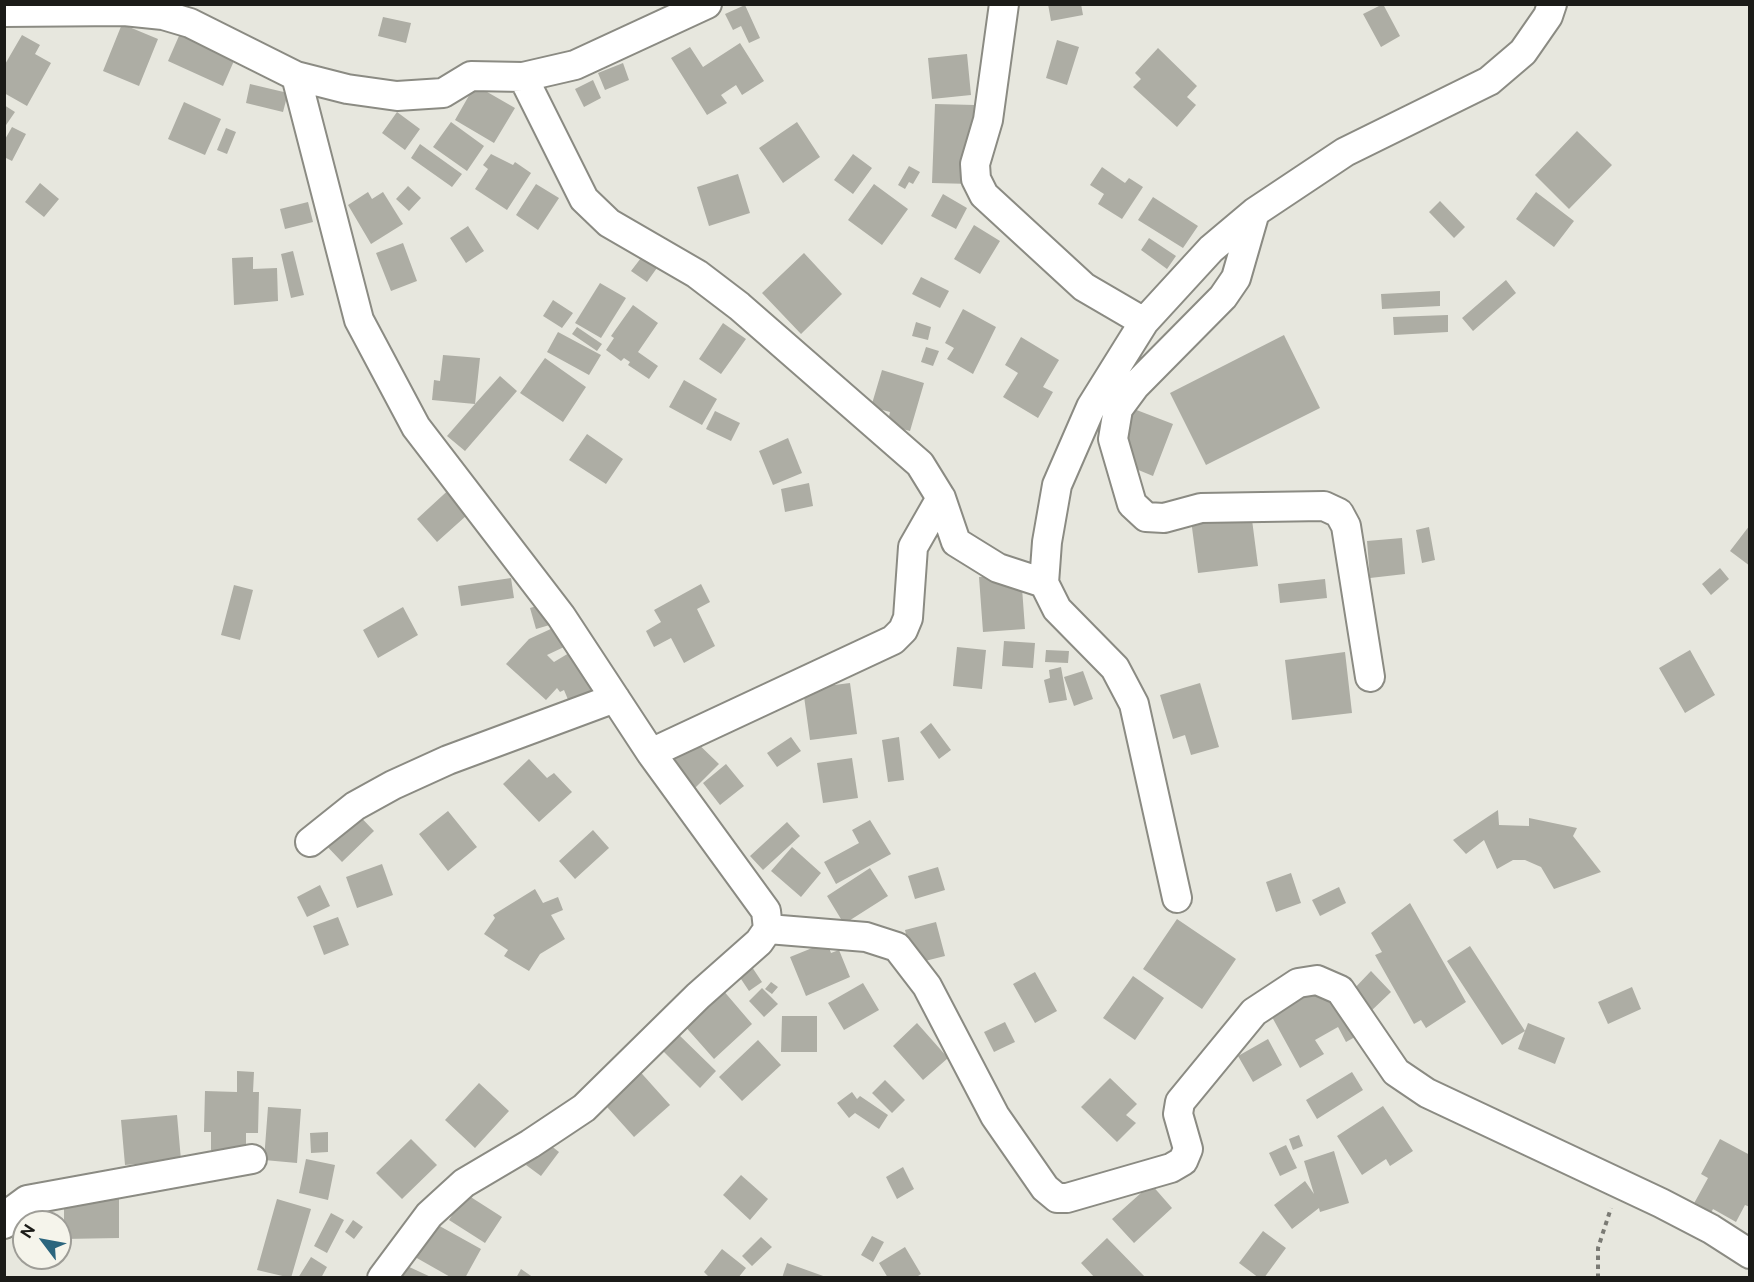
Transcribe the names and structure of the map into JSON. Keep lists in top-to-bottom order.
{
  "north": "top left"
}
